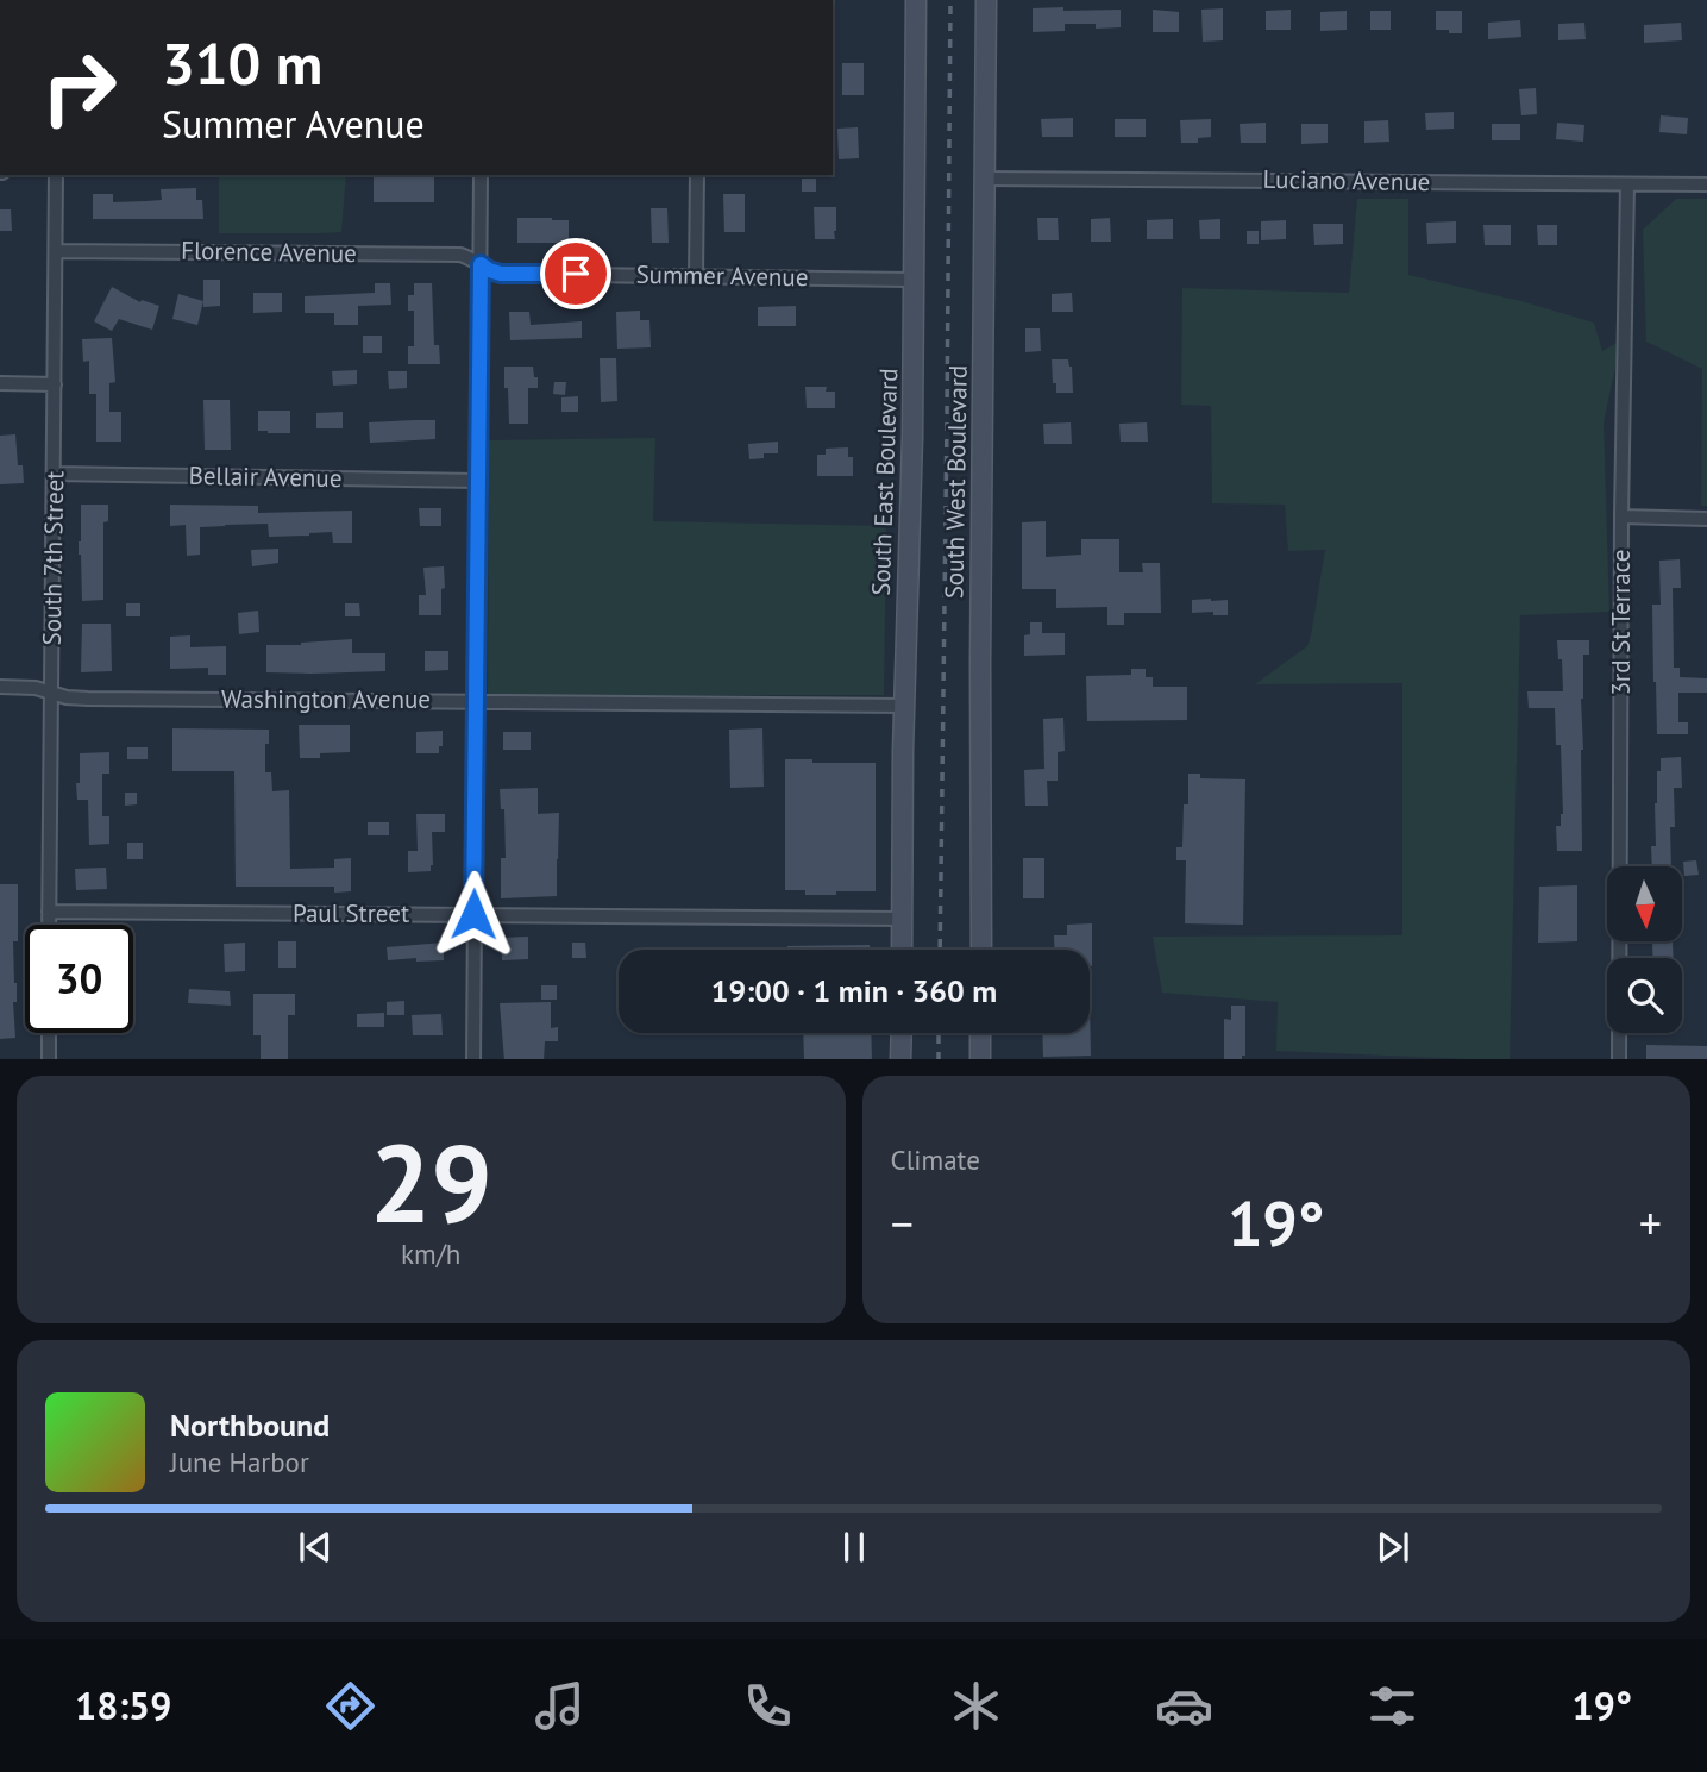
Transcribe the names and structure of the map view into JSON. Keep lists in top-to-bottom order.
{
  "streets": {
    "main road": ["South East Boulevard", "South West Boulevard"],
    "street": [
      "Luciano Avenue",
      "Florence Avenue",
      "Summer Avenue",
      "Bellair Avenue",
      "South 7th Street",
      "3rd St Terrace",
      "Washington Avenue",
      "Paul Street"
    ]
  },
  "crossings": [
    ["Luciano Avenue", "South West Boulevard"],
    ["Luciano Avenue", "3rd St Terrace"],
    ["Florence Avenue", "Summer Avenue"],
    ["Florence Avenue", "South 7th Street"],
    ["Summer Avenue", "South East Boulevard"],
    ["Bellair Avenue", "South 7th Street"],
    ["South East Boulevard", "Washington Avenue"],
    ["South East Boulevard", "Paul Street"],
    ["South 7th Street", "Washington Avenue"],
    ["South 7th Street", "Paul Street"]
  ],
  "north": "bottom",
  "page": {
    "turn": ["310 m", "Summer Avenue"],
    "limit": "30",
    "trip": "19:00 · 1 min · 360 m",
    "tile": [
      ["29", "km/h"],
      "Climate"
    ],
    "heat": ["−", "19°", "+"],
    "song": ["Northbound", "June Harbor"],
    "tabs": ["18:59", "19°"]
  }
}
